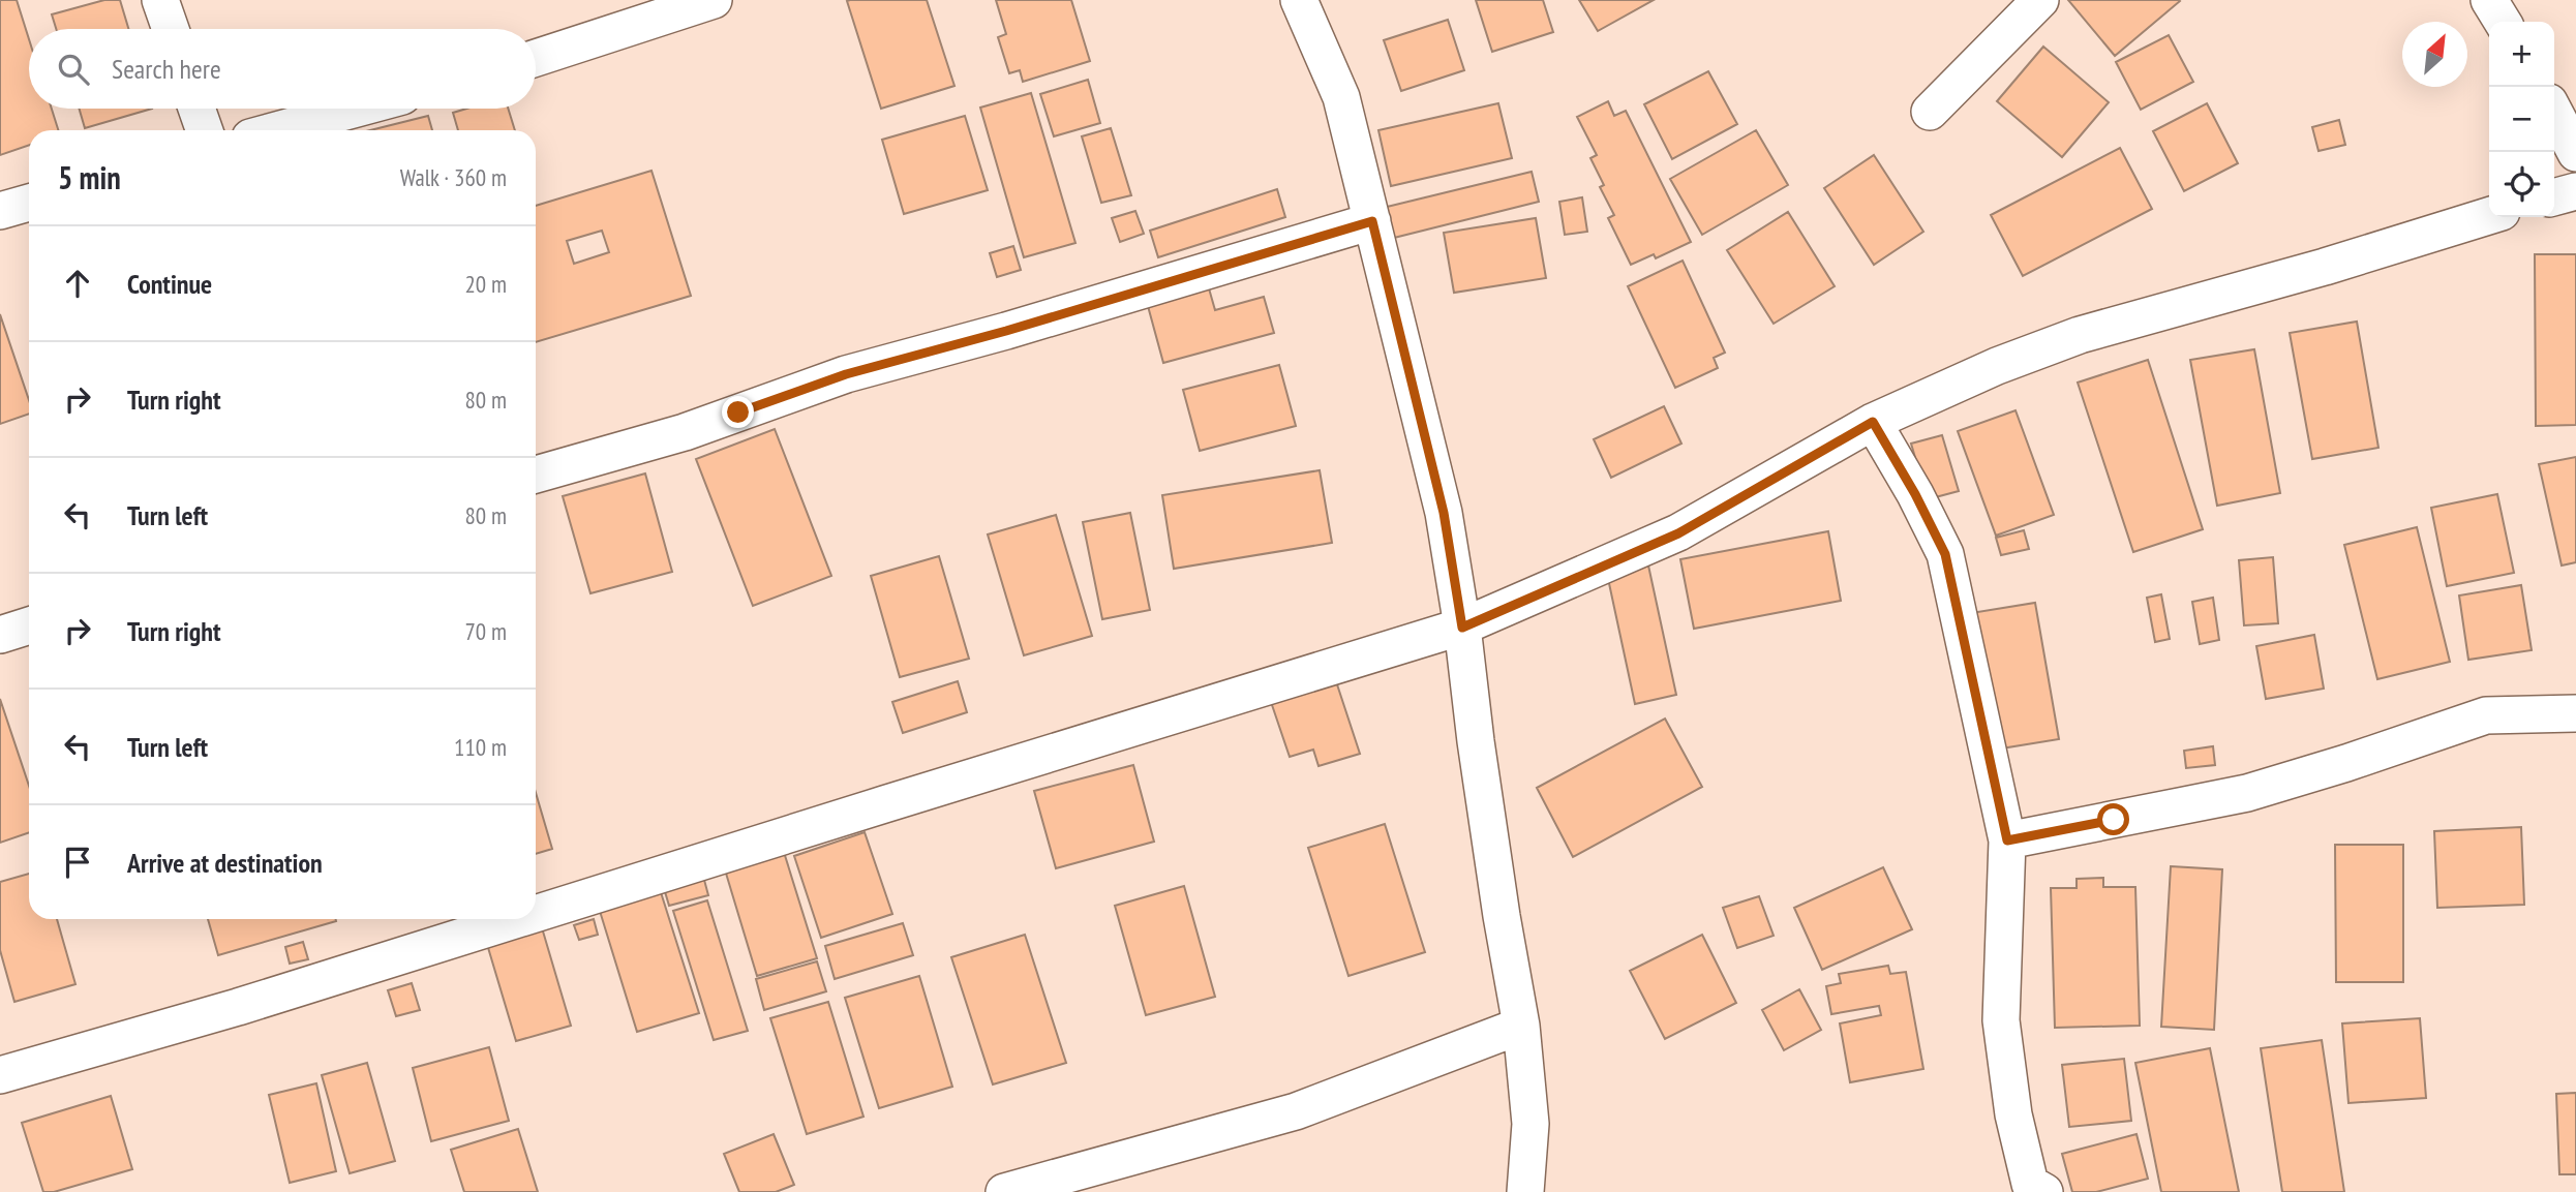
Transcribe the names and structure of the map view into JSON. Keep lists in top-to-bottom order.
{
  "north": "top right",
  "page": {
    "map_buttons": ["+", "−"],
    "search": "Search here",
    "heading": ["5 min", "Walk · 360 m"],
    "list": [
      ["Continue", "20 m"],
      ["Turn right", "80 m"],
      ["Turn left", "80 m"],
      ["Turn right", "70 m"],
      ["Turn left", "110 m"],
      "Arrive at destination"
    ]
  }
}
